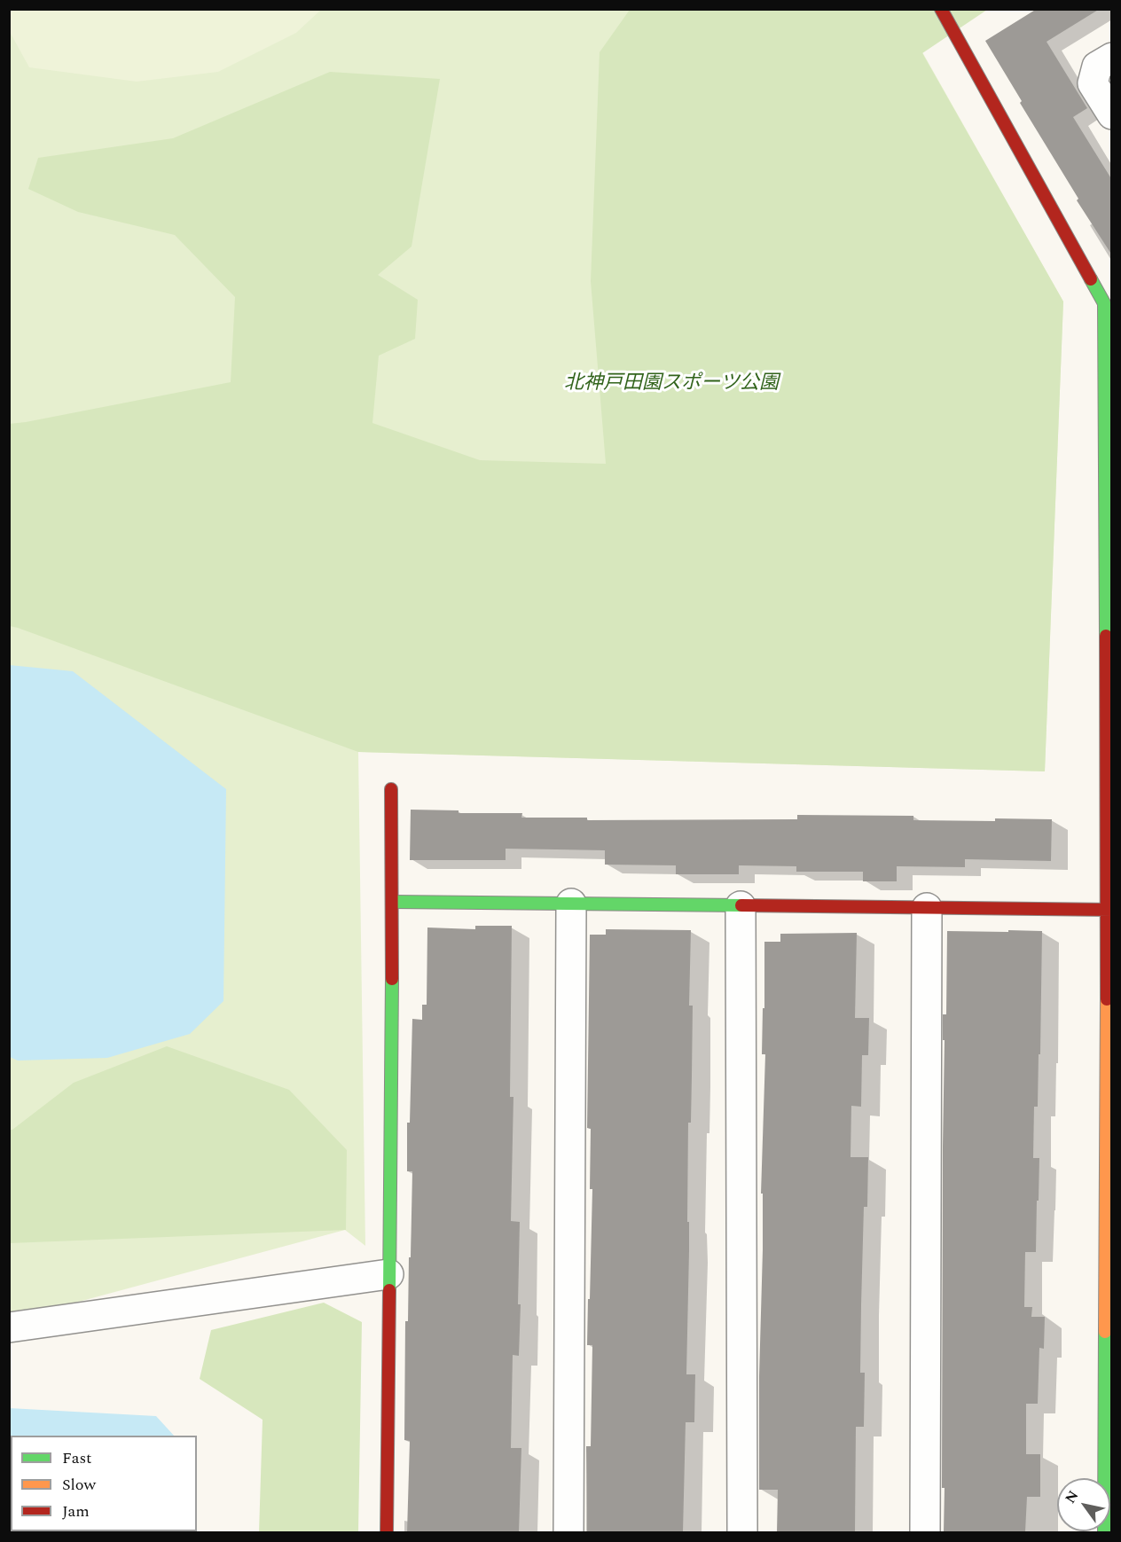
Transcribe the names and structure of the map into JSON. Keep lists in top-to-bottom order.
{
  "parks": ["北神戸田園スポーツ公園"],
  "legend": ["Fast", "Slow", "Jam"],
  "north": "top left"
}
